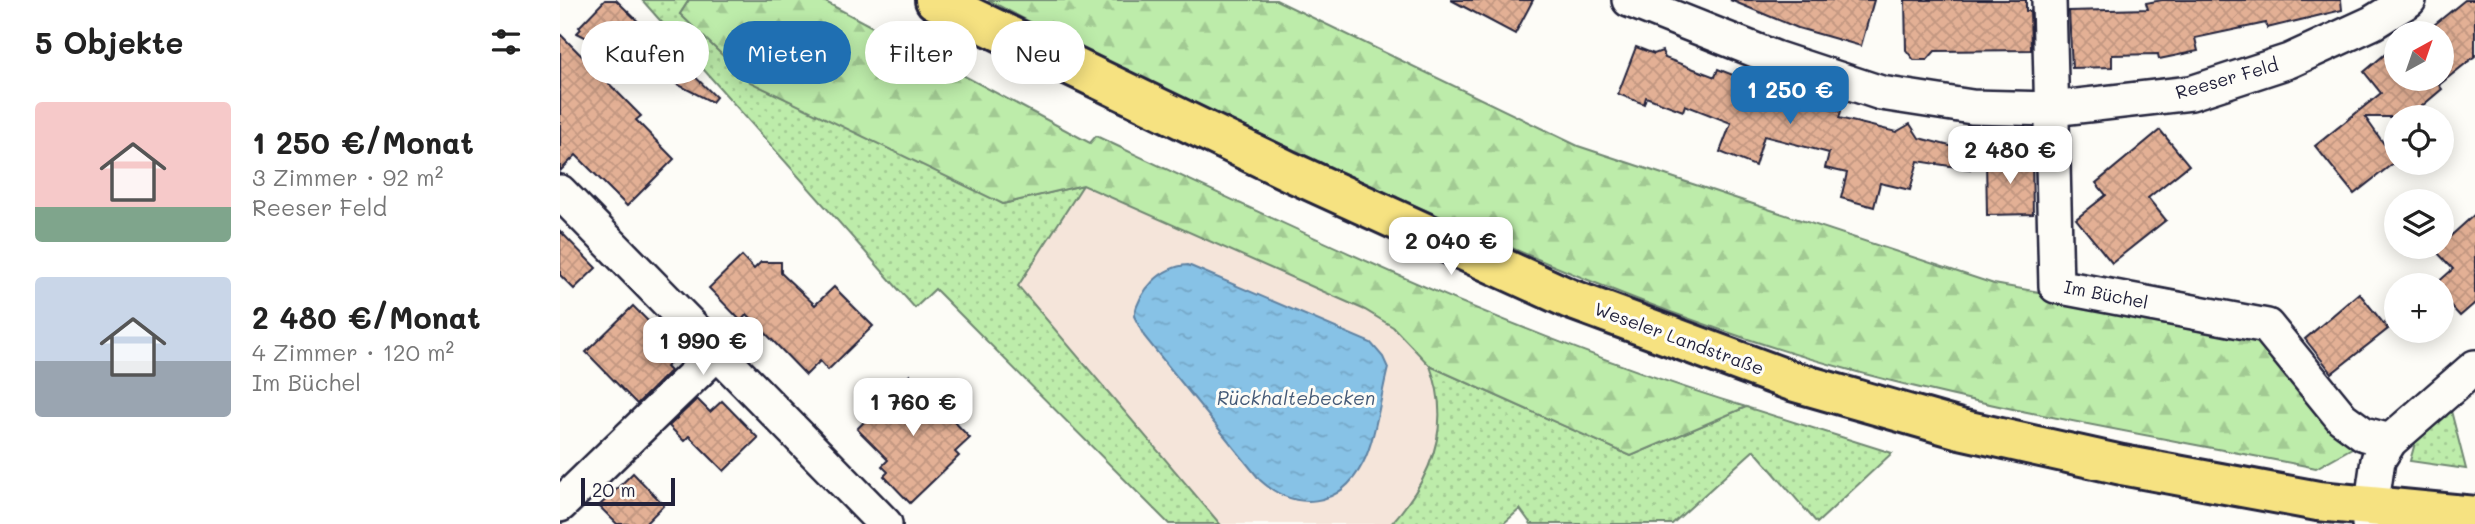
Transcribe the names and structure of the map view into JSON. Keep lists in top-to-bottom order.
{
  "streets": {
    "main road": ["Weseler Landstraße"],
    "street": ["Reeser Feld", "Im Büchel"]
  },
  "crossings": [
    ["Reeser Feld", "Im Büchel"]
  ],
  "water": ["Rückhaltebecken"],
  "scale_bar": "20 m",
  "north": "top right",
  "page": {
    "heading": "5 Objekte",
    "map_buttons": "+",
    "chip": [
      "Kaufen",
      "Mieten",
      "Filter",
      "Neu"
    ],
    "price": [
      "1 250 €",
      "2 480 €",
      "2 040 €",
      "1 990 €",
      "1 760 €"
    ],
    "list": [
      {
        "name": "1 250 €/Monat",
        "note": "3 Zimmer · 92 m² · Reeser Feld"
      },
      {
        "name": "2 480 €/Monat",
        "note": "4 Zimmer · 120 m² · Im Büchel"
      }
    ],
    "scale": "20 m"
  }
}
